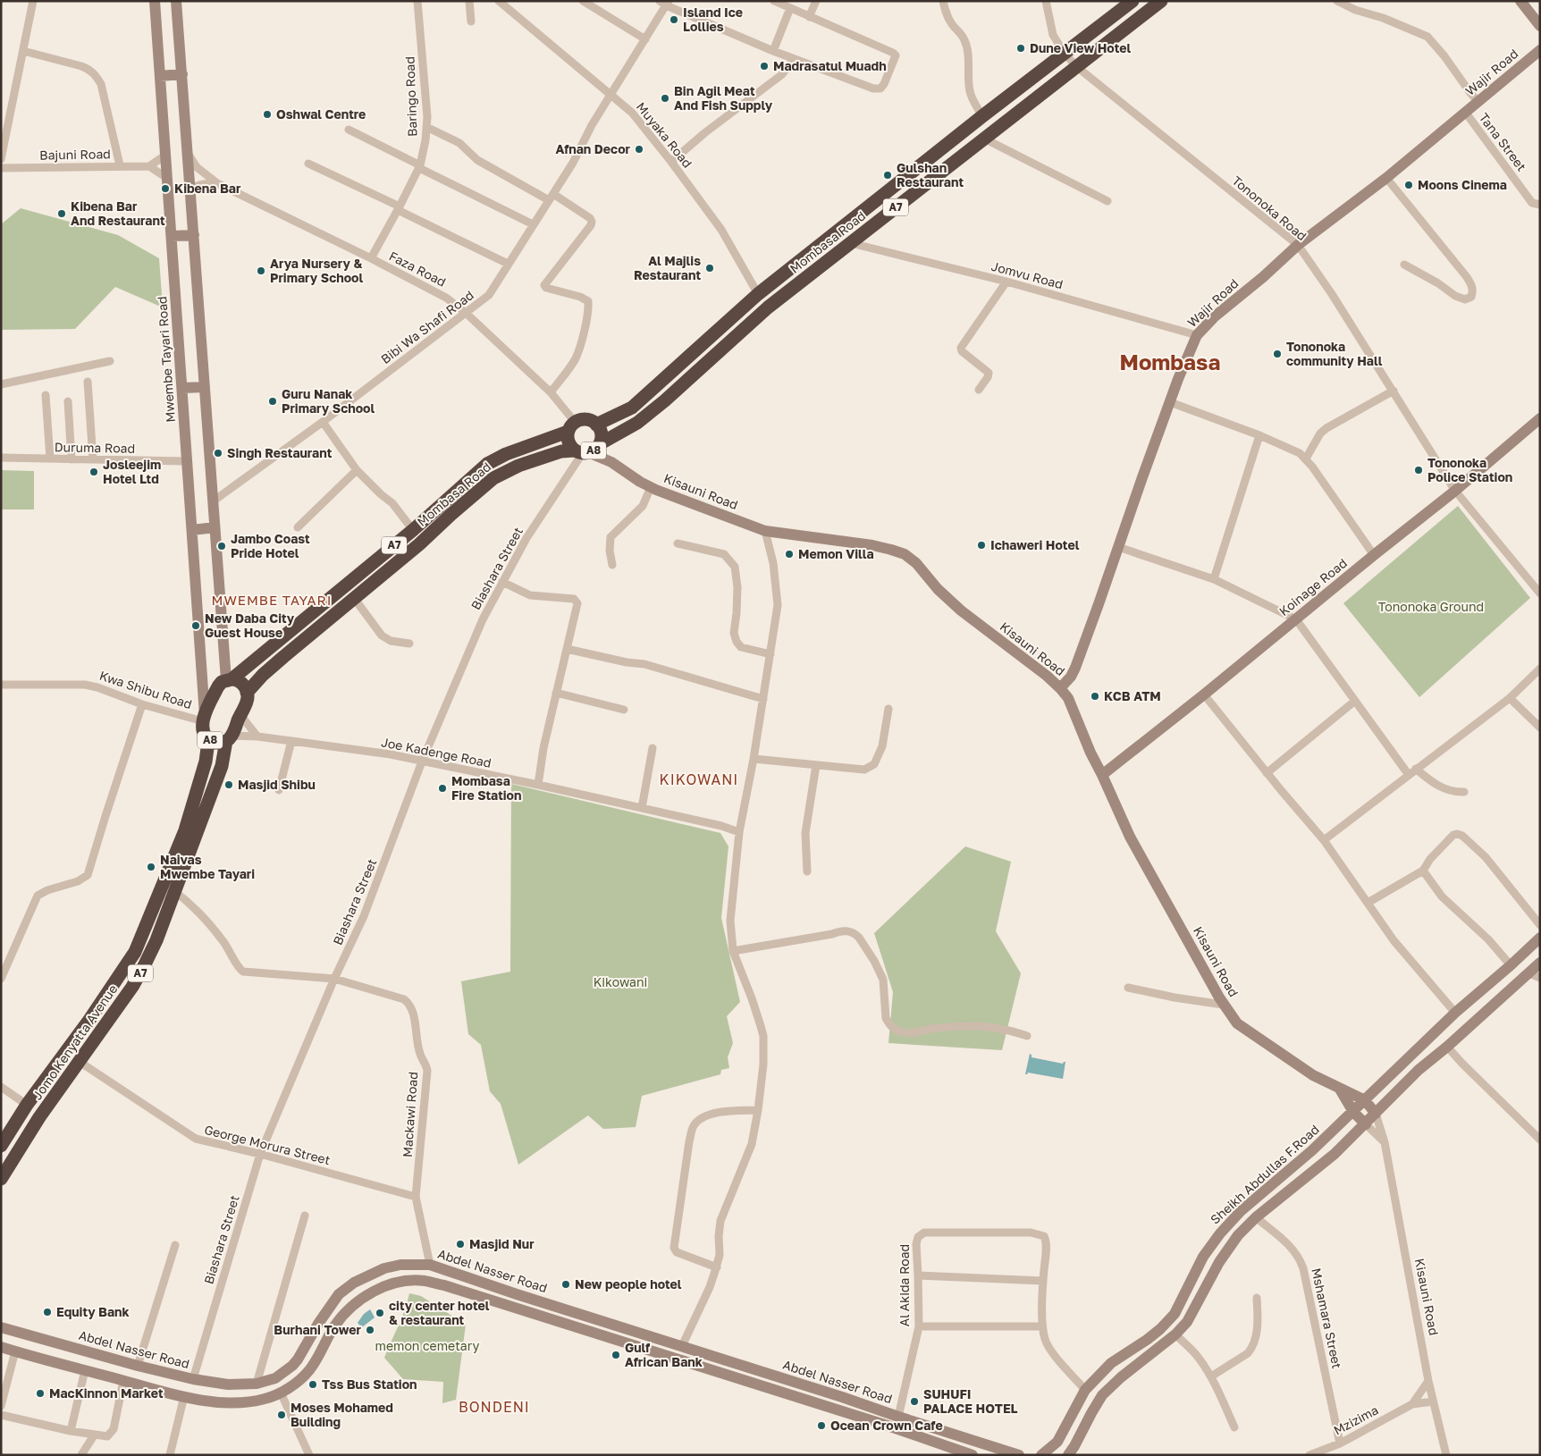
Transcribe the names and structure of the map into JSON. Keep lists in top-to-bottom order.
{
  "streets": {
    "highway": [
      "A7",
      "Mombasa Road",
      "A8",
      "Jomo Kenyatta Avenue"
    ],
    "street": [
      "Wajir Road",
      "Baringo Road",
      "Muyaka Road",
      "Tana Street",
      "Bajuni Road",
      "Tononoka Road",
      "Faza Road",
      "Jomvu Road",
      "Bibi Wa Shafi Road",
      "Mwembe Tayari Road",
      "Duruma Road",
      "Kisauni Road",
      "Biashara Street",
      "Koinage Road",
      "Kwa Shibu Road",
      "Joe Kadenge Road",
      "Mackawi Road",
      "George Morura Street",
      "Sheikh Abdullas F.Road",
      "Abdel Nasser Road",
      "Al Akida Road",
      "Mshamara Street",
      "Mzizima"
    ]
  },
  "crossings": [
    ["Wajir Road", "Tana Street"],
    ["Wajir Road", "Tononoka Road"],
    ["Wajir Road", "Jomvu Road"],
    ["Wajir Road", "Kisauni Road"],
    ["Baringo Road", "Faza Road"],
    ["Muyaka Road", "Mombasa Road"],
    ["Muyaka Road", "Bibi Wa Shafi Road"],
    ["A7", "Mombasa Road"],
    ["A7", "Faza Road"],
    ["A7", "A8"],
    ["A7", "Kisauni Road"],
    ["A7", "Biashara Street"],
    ["Tononoka Road", "Mombasa Road"],
    ["Tononoka Road", "Koinage Road"],
    ["Mombasa Road", "Faza Road"],
    ["Mombasa Road", "Jomvu Road"],
    ["Mombasa Road", "A8"],
    ["Mombasa Road", "Kisauni Road"],
    ["Mombasa Road", "Biashara Street"],
    ["Mombasa Road", "Jomo Kenyatta Avenue"],
    ["Faza Road", "Bibi Wa Shafi Road"],
    ["Faza Road", "A8"],
    ["Faza Road", "Kisauni Road"],
    ["Faza Road", "Biashara Street"],
    ["Mwembe Tayari Road", "Duruma Road"],
    ["Mwembe Tayari Road", "A8"],
    ["Mwembe Tayari Road", "Kwa Shibu Road"],
    ["Mwembe Tayari Road", "Jomo Kenyatta Avenue"],
    ["A8", "Kisauni Road"],
    ["A8", "Biashara Street"],
    ["A8", "Kwa Shibu Road"],
    ["A8", "Joe Kadenge Road"],
    ["A8", "Jomo Kenyatta Avenue"],
    ["Kisauni Road", "Biashara Street"],
    ["Kisauni Road", "Koinage Road"],
    ["Kisauni Road", "Sheikh Abdullas F.Road"],
    ["Biashara Street", "Joe Kadenge Road"],
    ["Biashara Street", "Mackawi Road"],
    ["Biashara Street", "George Morura Street"],
    ["Biashara Street", "Abdel Nasser Road"],
    ["Kwa Shibu Road", "Jomo Kenyatta Avenue"],
    ["Joe Kadenge Road", "Jomo Kenyatta Avenue"],
    ["Jomo Kenyatta Avenue", "Mackawi Road"],
    ["Jomo Kenyatta Avenue", "George Morura Street"],
    ["Mackawi Road", "George Morura Street"],
    ["Mackawi Road", "Abdel Nasser Road"],
    ["Abdel Nasser Road", "Al Akida Road"],
    ["Mshamara Street", "Mzizima"]
  ],
  "districts": [
    "Mombasa",
    "MWEMBE TAYARI",
    "KIKOWANI",
    "BONDENI"
  ],
  "parks": ["Tononoka Ground", "Kikowani", "memon cemetary"],
  "places": [
    "Island Ice Lollies",
    "Dune View Hotel",
    "Madrasatul Muadh",
    "Bin Agil Meat And Fish Supply",
    "Oshwal Centre",
    "Afnan Decor",
    "Gulshan Restaurant",
    "Moons Cinema",
    "Kibena Bar",
    "Kibena Bar And Restaurant",
    "Al Majlis Restaurant",
    "Arya Nursery & Primary School",
    "Tononoka community Hall",
    "Guru Nanak Primary School",
    "Singh Restaurant",
    "Tononoka Police Station",
    "Josleejim Hotel Ltd",
    "Ichaweri Hotel",
    "Jambo Coast Pride Hotel",
    "Memon Villa",
    "New Daba City Guest House",
    "KCB ATM",
    "Masjid Shibu",
    "Mombasa Fire Station",
    "Naivas Mwembe Tayari",
    "Masjid Nur",
    "New people hotel",
    "Equity Bank",
    "city center hotel & restaurant",
    "Burhani Tower",
    "Gulf African Bank",
    "Tss Bus Station",
    "MacKinnon Market",
    "SUHUFI PALACE HOTEL",
    "Moses Mohamed Building",
    "Ocean Crown Cafe"
  ]
}
